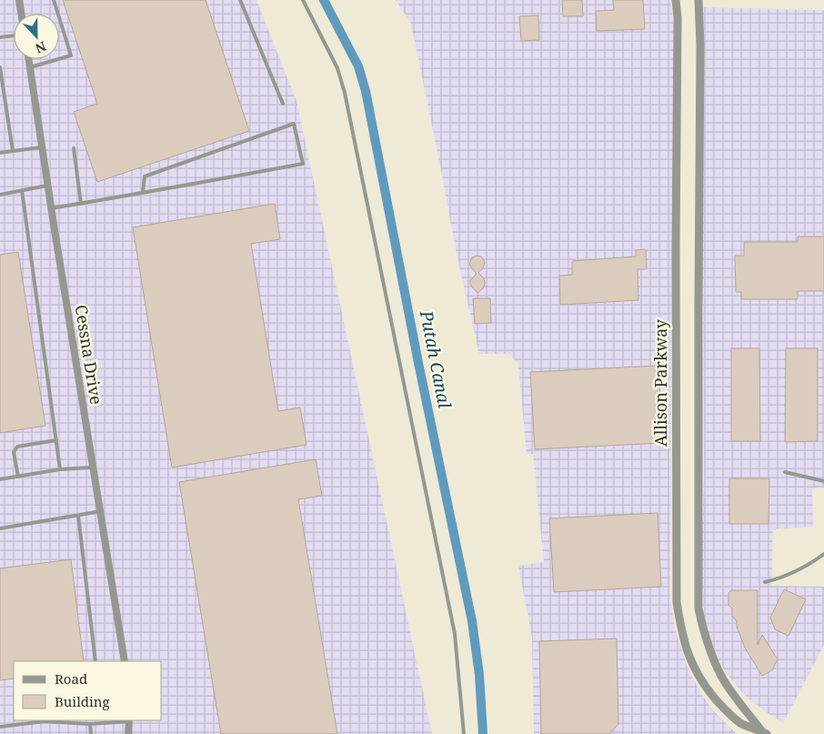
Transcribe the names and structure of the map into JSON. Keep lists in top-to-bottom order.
{
  "streets": {
    "street": ["Cessna Drive", "Allison Parkway"]
  },
  "water": ["Putah Canal"],
  "legend": ["Road", "Building"],
  "north": "bottom"
}
